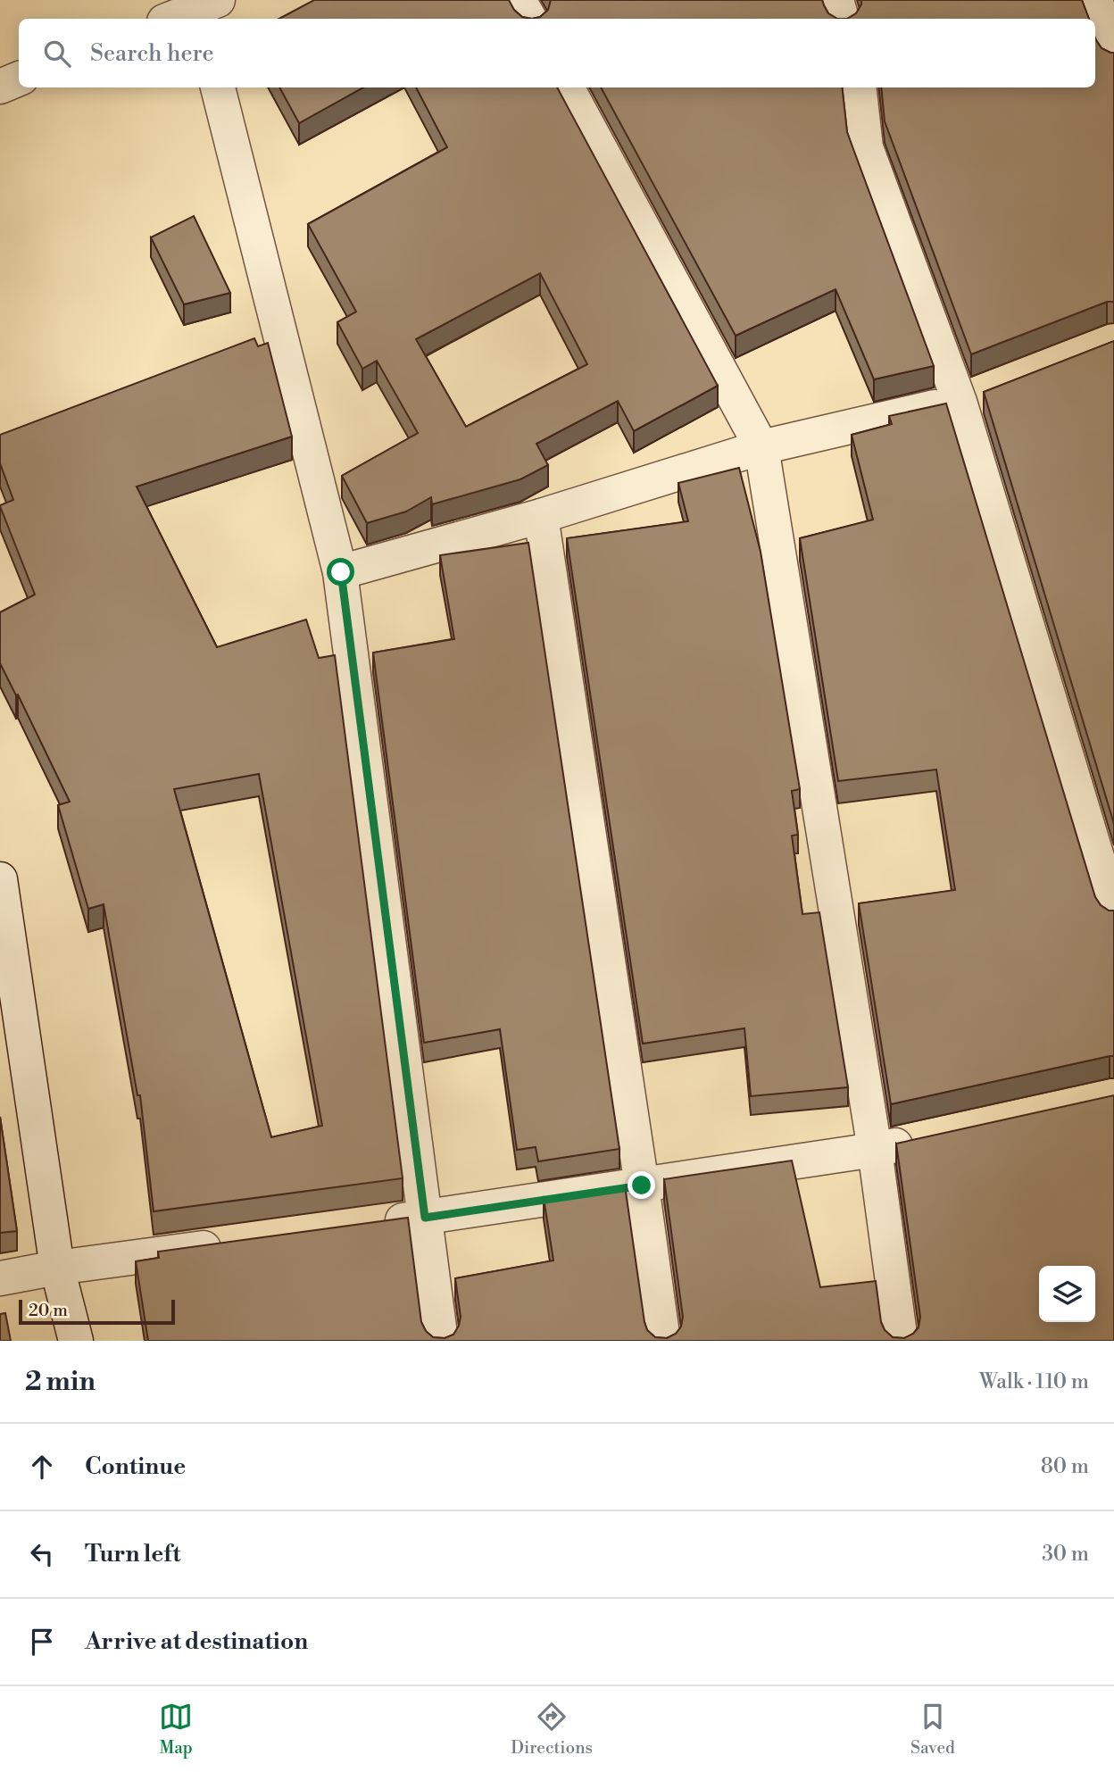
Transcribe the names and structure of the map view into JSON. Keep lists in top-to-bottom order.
{
  "scale_bar": "20 m",
  "page": {
    "search": "Search here",
    "scale": "20 m",
    "heading": ["2 min", "Walk · 110 m"],
    "list": [
      ["Continue", "80 m"],
      ["Turn left", "30 m"],
      "Arrive at destination"
    ],
    "nav": ["Map", "Directions", "Saved"]
  }
}
